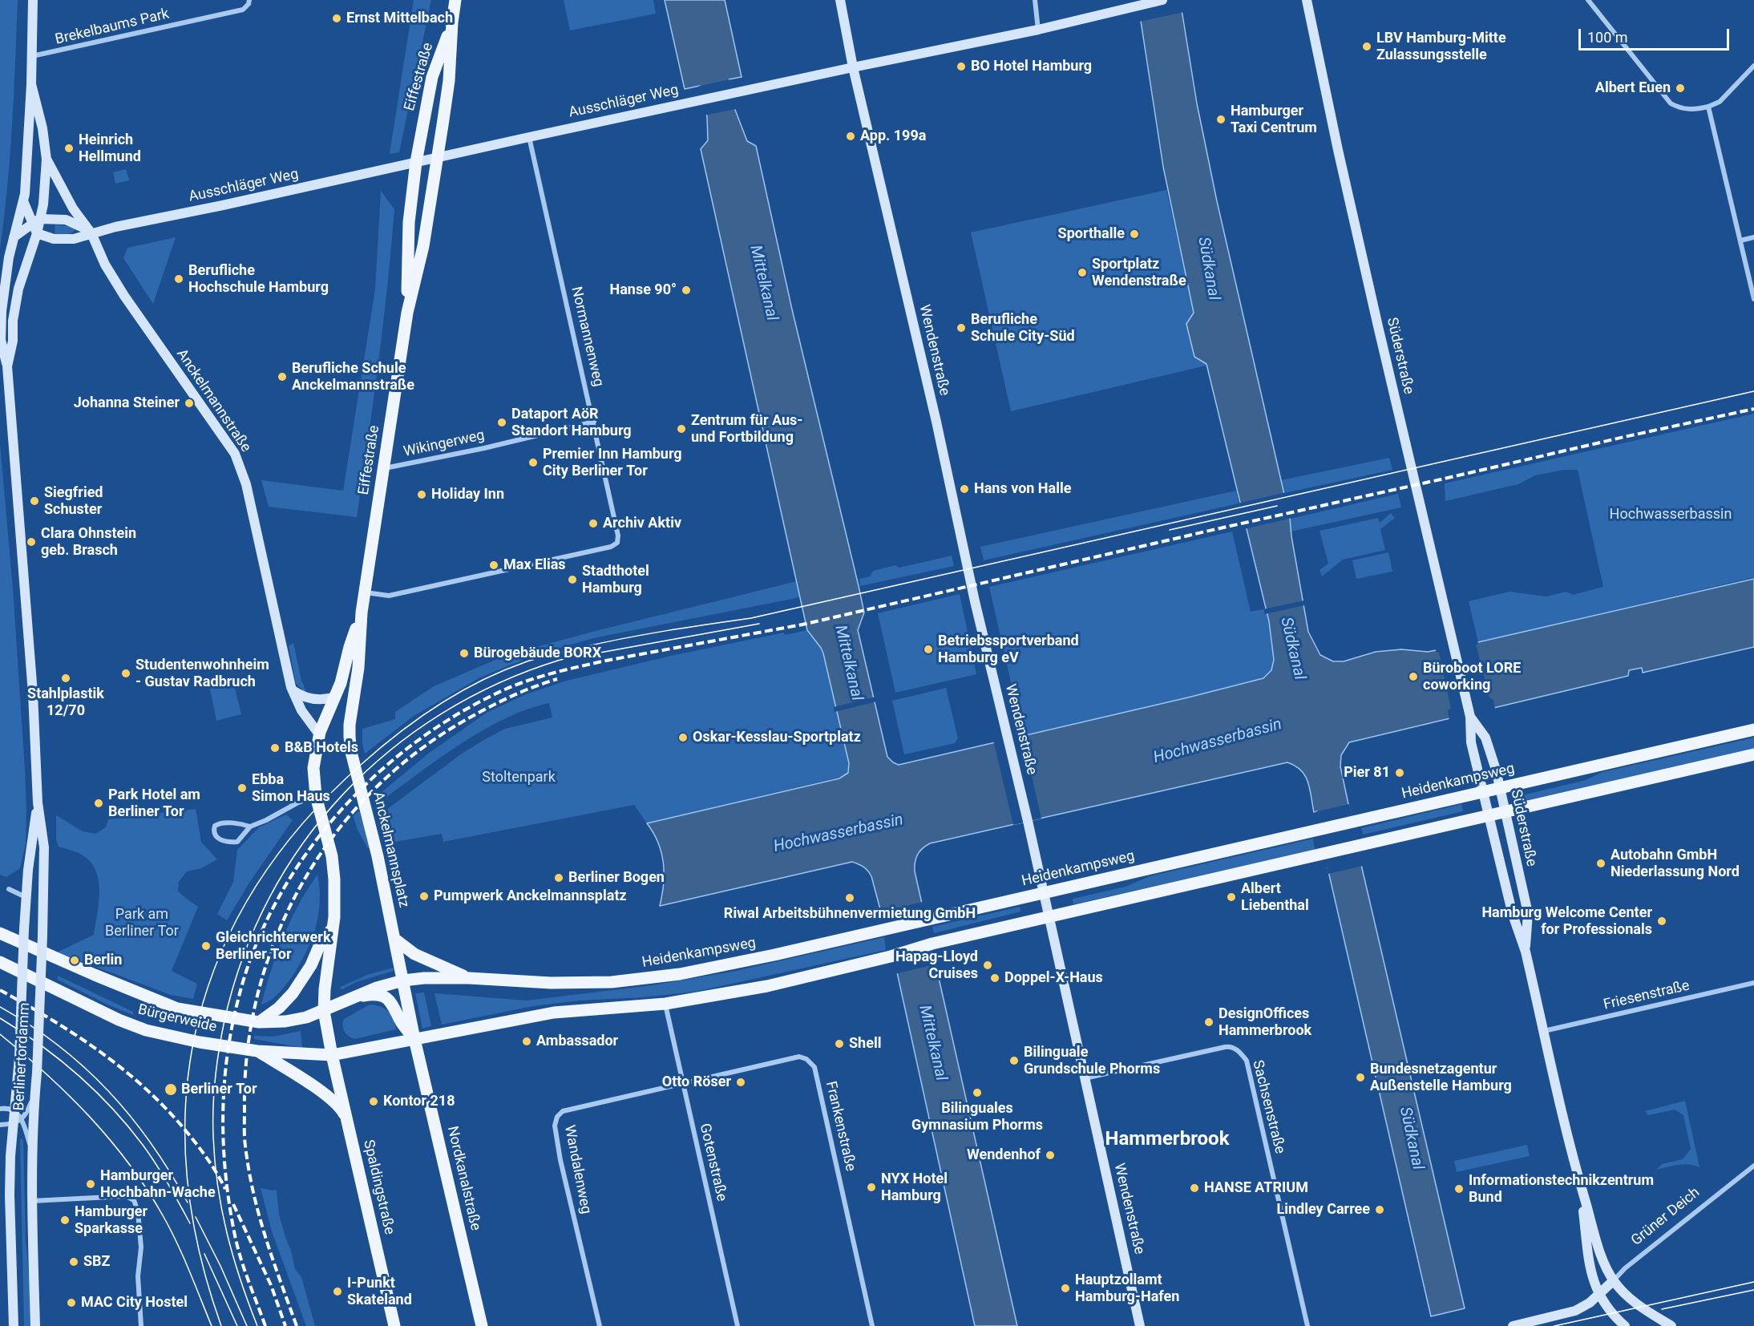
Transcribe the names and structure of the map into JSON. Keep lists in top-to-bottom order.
{
  "streets": {
    "main road": [
      "Eiffestraße",
      "Ausschläger Weg",
      "Wendenstraße",
      "Süderstraße",
      "Anckelmannstraße",
      "Heidenkampsweg",
      "Anckelmannsplatz",
      "Bürgerweide",
      "Berlinertordamm",
      "Nordkanalstraße",
      "Spaldingstraße",
      "Grüner Deich"
    ],
    "street": [
      "Brekelbaums Park",
      "Normannenweg",
      "Wikingerweg",
      "Friesenstraße",
      "Sachsenstraße",
      "Frankenstraße",
      "Gotenstraße",
      "Wandalenweg"
    ]
  },
  "crossings": [
    ["Eiffestraße", "Ausschläger Weg"],
    ["Eiffestraße", "Normannenweg"],
    ["Eiffestraße", "Anckelmannstraße"],
    ["Eiffestraße", "Wikingerweg"],
    ["Eiffestraße", "Anckelmannsplatz"],
    ["Ausschläger Weg", "Normannenweg"],
    ["Ausschläger Weg", "Wendenstraße"],
    ["Ausschläger Weg", "Anckelmannstraße"],
    ["Normannenweg", "Wikingerweg"],
    ["Wendenstraße", "Heidenkampsweg"],
    ["Wendenstraße", "Sachsenstraße"],
    ["Süderstraße", "Heidenkampsweg"],
    ["Süderstraße", "Friesenstraße"],
    ["Süderstraße", "Grüner Deich"],
    ["Heidenkampsweg", "Anckelmannsplatz"],
    ["Anckelmannsplatz", "Nordkanalstraße"],
    ["Bürgerweide", "Spaldingstraße"],
    ["Frankenstraße", "Gotenstraße"],
    ["Frankenstraße", "Wandalenweg"],
    ["Gotenstraße", "Wandalenweg"]
  ],
  "districts": ["Hammerbrook"],
  "water": ["Südkanal", "Mittelkanal", "Hochwasserbassin"],
  "parks": ["Hochwasserbassin", "Stoltenpark", "Park am Berliner Tor"],
  "places": [
    "Ernst Mittelbach",
    "LBV Hamburg-Mitte Zulassungsstelle",
    "BO Hotel Hamburg",
    "Albert Euen",
    "Hamburger Taxi Centrum",
    "App. 199a",
    "Heinrich Hellmund",
    "Sporthalle",
    "Sportplatz Wendenstraße",
    "Berufliche Hochschule Hamburg",
    "Hanse 90°",
    "Berufliche Schule City-Süd",
    "Berufliche Schule Anckelmannstraße",
    "Johanna Steiner",
    "Dataport AöR Standort Hamburg",
    "Zentrum für Aus- und Fortbildung",
    "Premier Inn Hamburg City Berliner Tor",
    "Hans von Halle",
    "Holiday Inn",
    "Siegfried Schuster",
    "Archiv Aktiv",
    "Clara Ohnstein geb. Brasch",
    "Max Elias",
    "Stadthotel Hamburg",
    "Betriebssportverband Hamburg eV",
    "Bürogebäude BORX",
    "Studentenwohnheim - Gustav Radbruch",
    "Büroboot LORE coworking",
    "Stahlplastik 12/70",
    "Oskar-Kesslau-Sportplatz",
    "B&B Hotels",
    "Pier 81",
    "Ebba Simon Haus",
    "Park Hotel am Berliner Tor",
    "Autobahn GmbH Niederlassung Nord",
    "Berliner Bogen",
    "Pumpwerk Anckelmannsplatz",
    "Albert Liebenthal",
    "Riwal Arbeitsbühnenvermietung GmbH",
    "Hamburg Welcome Center for Professionals",
    "Gleichrichterwerk Berliner Tor",
    "Berlin",
    "Hapag-Lloyd Cruises",
    "Doppel-X-Haus",
    "DesignOffices Hammerbrook",
    "Ambassador",
    "Shell",
    "Bilinguale Grundschule Phorms",
    "Bundesnetzagentur Außenstelle Hamburg",
    "Otto Röser",
    "Berliner Tor",
    "Bilinguales Gymnasium Phorms",
    "Kontor 218",
    "Wendenhof",
    "Hamburger Hochbahn-Wache",
    "NYX Hotel Hamburg",
    "HANSE ATRIUM",
    "Informationstechnikzentrum Bund",
    "Lindley Carree",
    "Hamburger Sparkasse",
    "SBZ",
    "Hauptzollamt Hamburg-Hafen",
    "I-Punkt Skateland",
    "MAC City Hostel"
  ],
  "scale_bar": "100 m"
}
